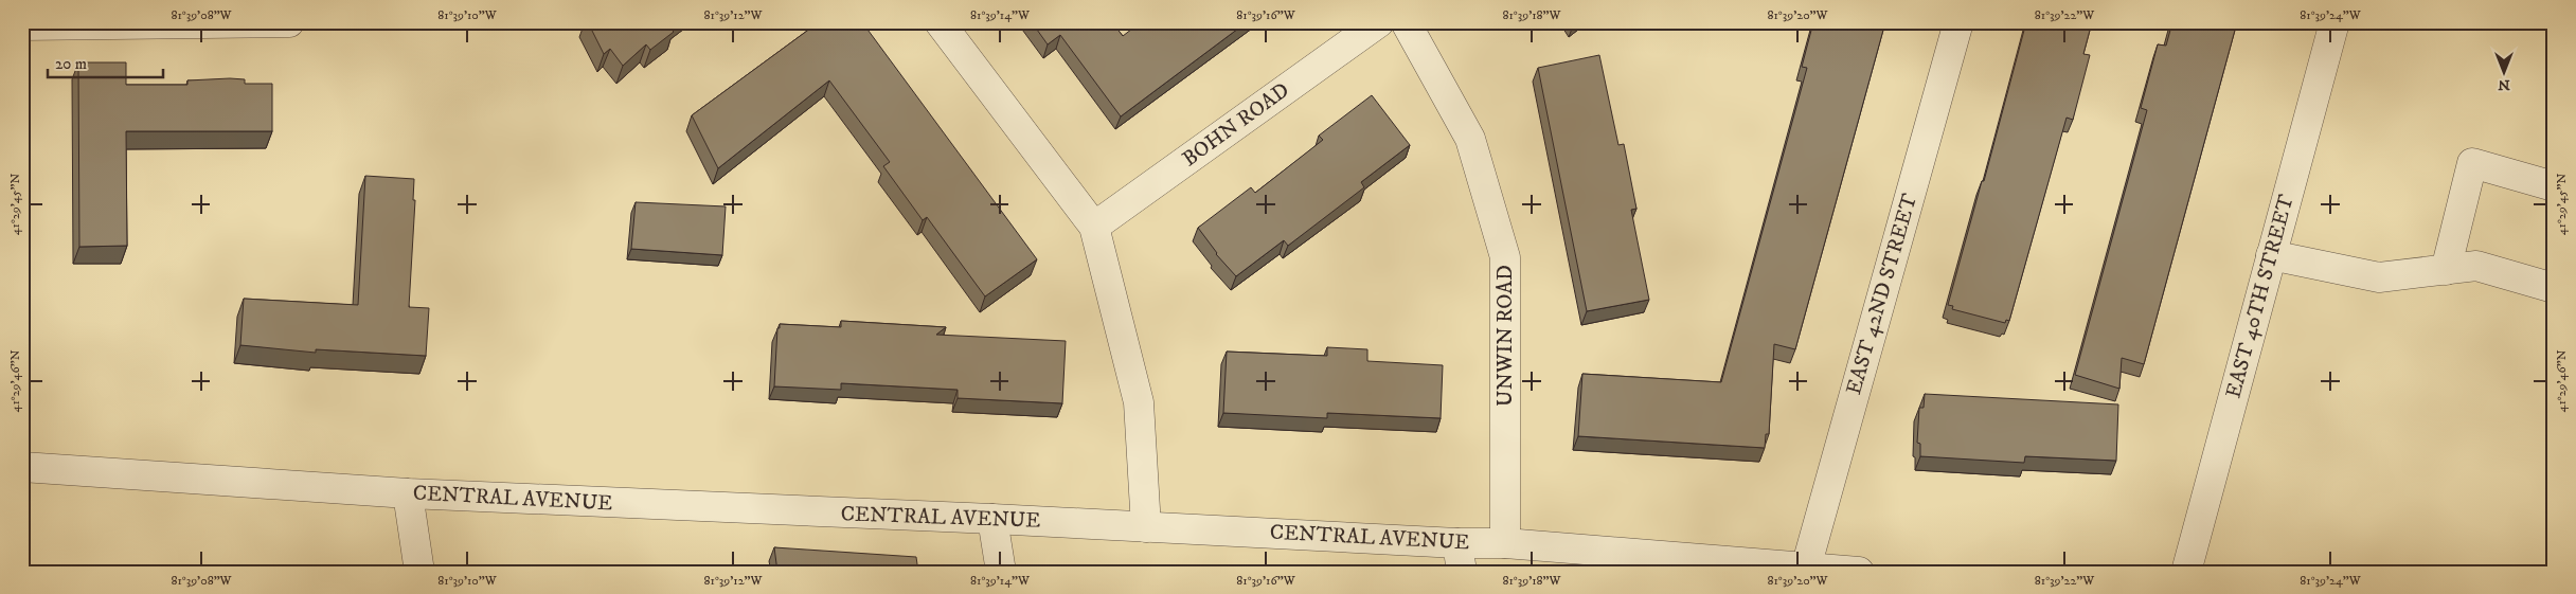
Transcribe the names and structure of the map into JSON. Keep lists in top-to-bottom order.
{
  "streets": {
    "street": [
      "BOHN ROAD",
      "EAST 42ND STREET",
      "EAST 40TH STREET",
      "UNWIN ROAD",
      "CENTRAL AVENUE"
    ]
  },
  "crossings": [
    ["EAST 42ND STREET", "CENTRAL AVENUE"],
    ["UNWIN ROAD", "CENTRAL AVENUE"]
  ],
  "scale_bar": "20 m",
  "north": "bottom",
  "coordinates": [
    "81°39'08\"W",
    "81°39'10\"W",
    "81°39'12\"W",
    "81°39'14\"W",
    "81°39'16\"W",
    "81°39'18\"W",
    "81°39'20\"W",
    "81°39'22\"W",
    "81°39'24\"W",
    "41°29'45\"N",
    "41°29'46\"N"
  ]
}
